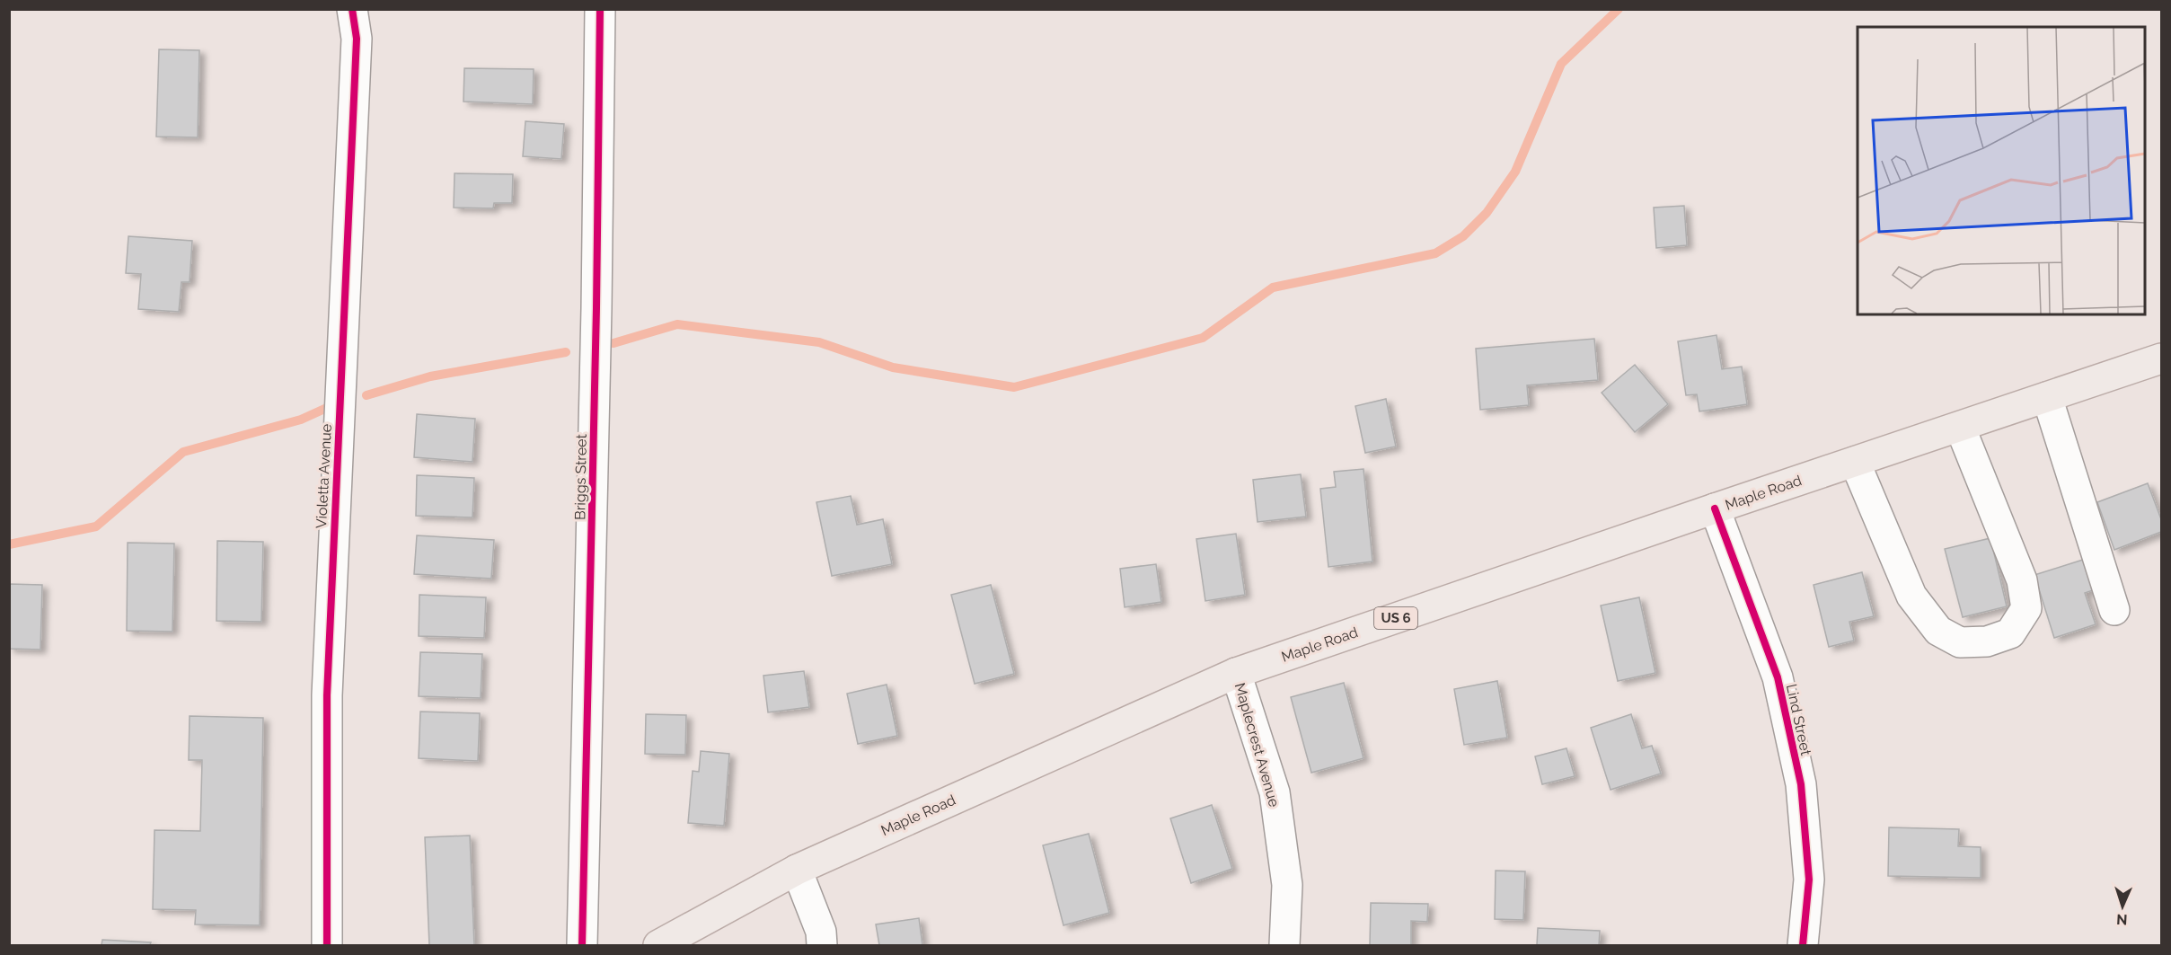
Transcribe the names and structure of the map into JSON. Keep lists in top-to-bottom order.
{
  "streets": {
    "main road": ["Maple Road", "US 6"],
    "street": [
      "Violetta Avenue",
      "Briggs Street",
      "Lind Street",
      "Maplecrest Avenue"
    ]
  },
  "crossings": [
    ["Maple Road", "Lind Street"],
    ["Maple Road", "Maplecrest Avenue"]
  ],
  "north": "bottom"
}
